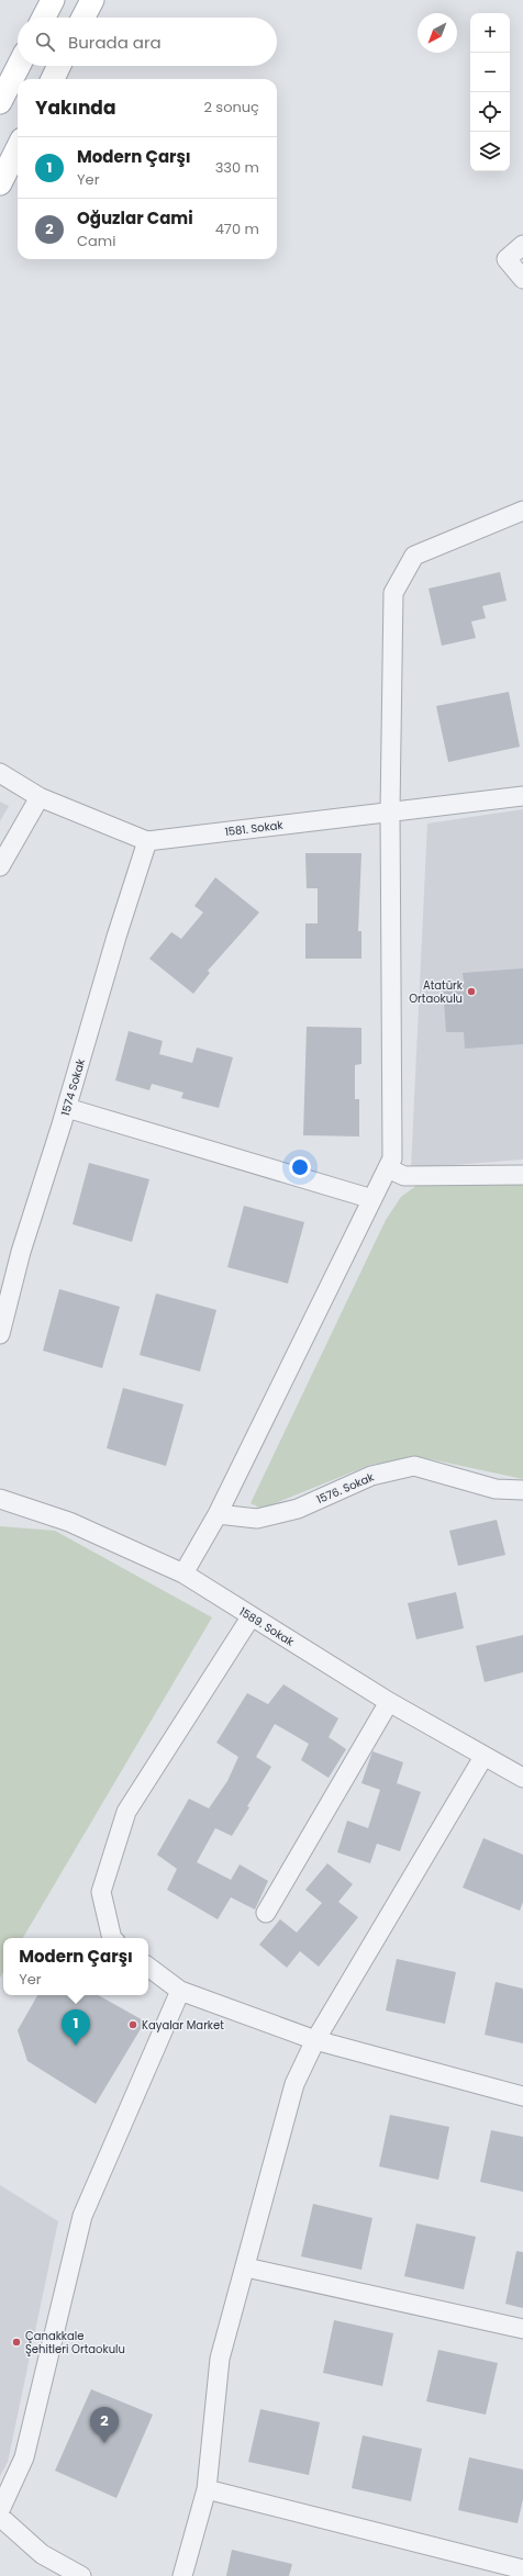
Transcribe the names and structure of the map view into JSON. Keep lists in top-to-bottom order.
{
  "streets": {
    "street": [
      "1581. Sokak",
      "1574 Sokak",
      "1576. Sokak",
      "1589. Sokak"
    ]
  },
  "crossings": [
    ["1581. Sokak", "1574 Sokak"]
  ],
  "places": ["Atatürk Ortaokulu", "Kayalar Market", "Çanakkale Şehitleri Ortaokulu"],
  "north": "bottom left",
  "page": {
    "map_buttons": ["+", "−"],
    "search": "Burada ara",
    "heading": ["Yakında", "2 sonuç"],
    "list": [
      {
        "mark": "1",
        "name": "Modern Çarşı",
        "note": "Yer",
        "value": "330 m"
      },
      {
        "mark": "2",
        "name": "Oğuzlar Cami",
        "note": "Cami",
        "value": "470 m"
      }
    ],
    "popup": ["Modern Çarşı", "Yer"],
    "pins": ["1", "2"]
  }
}
